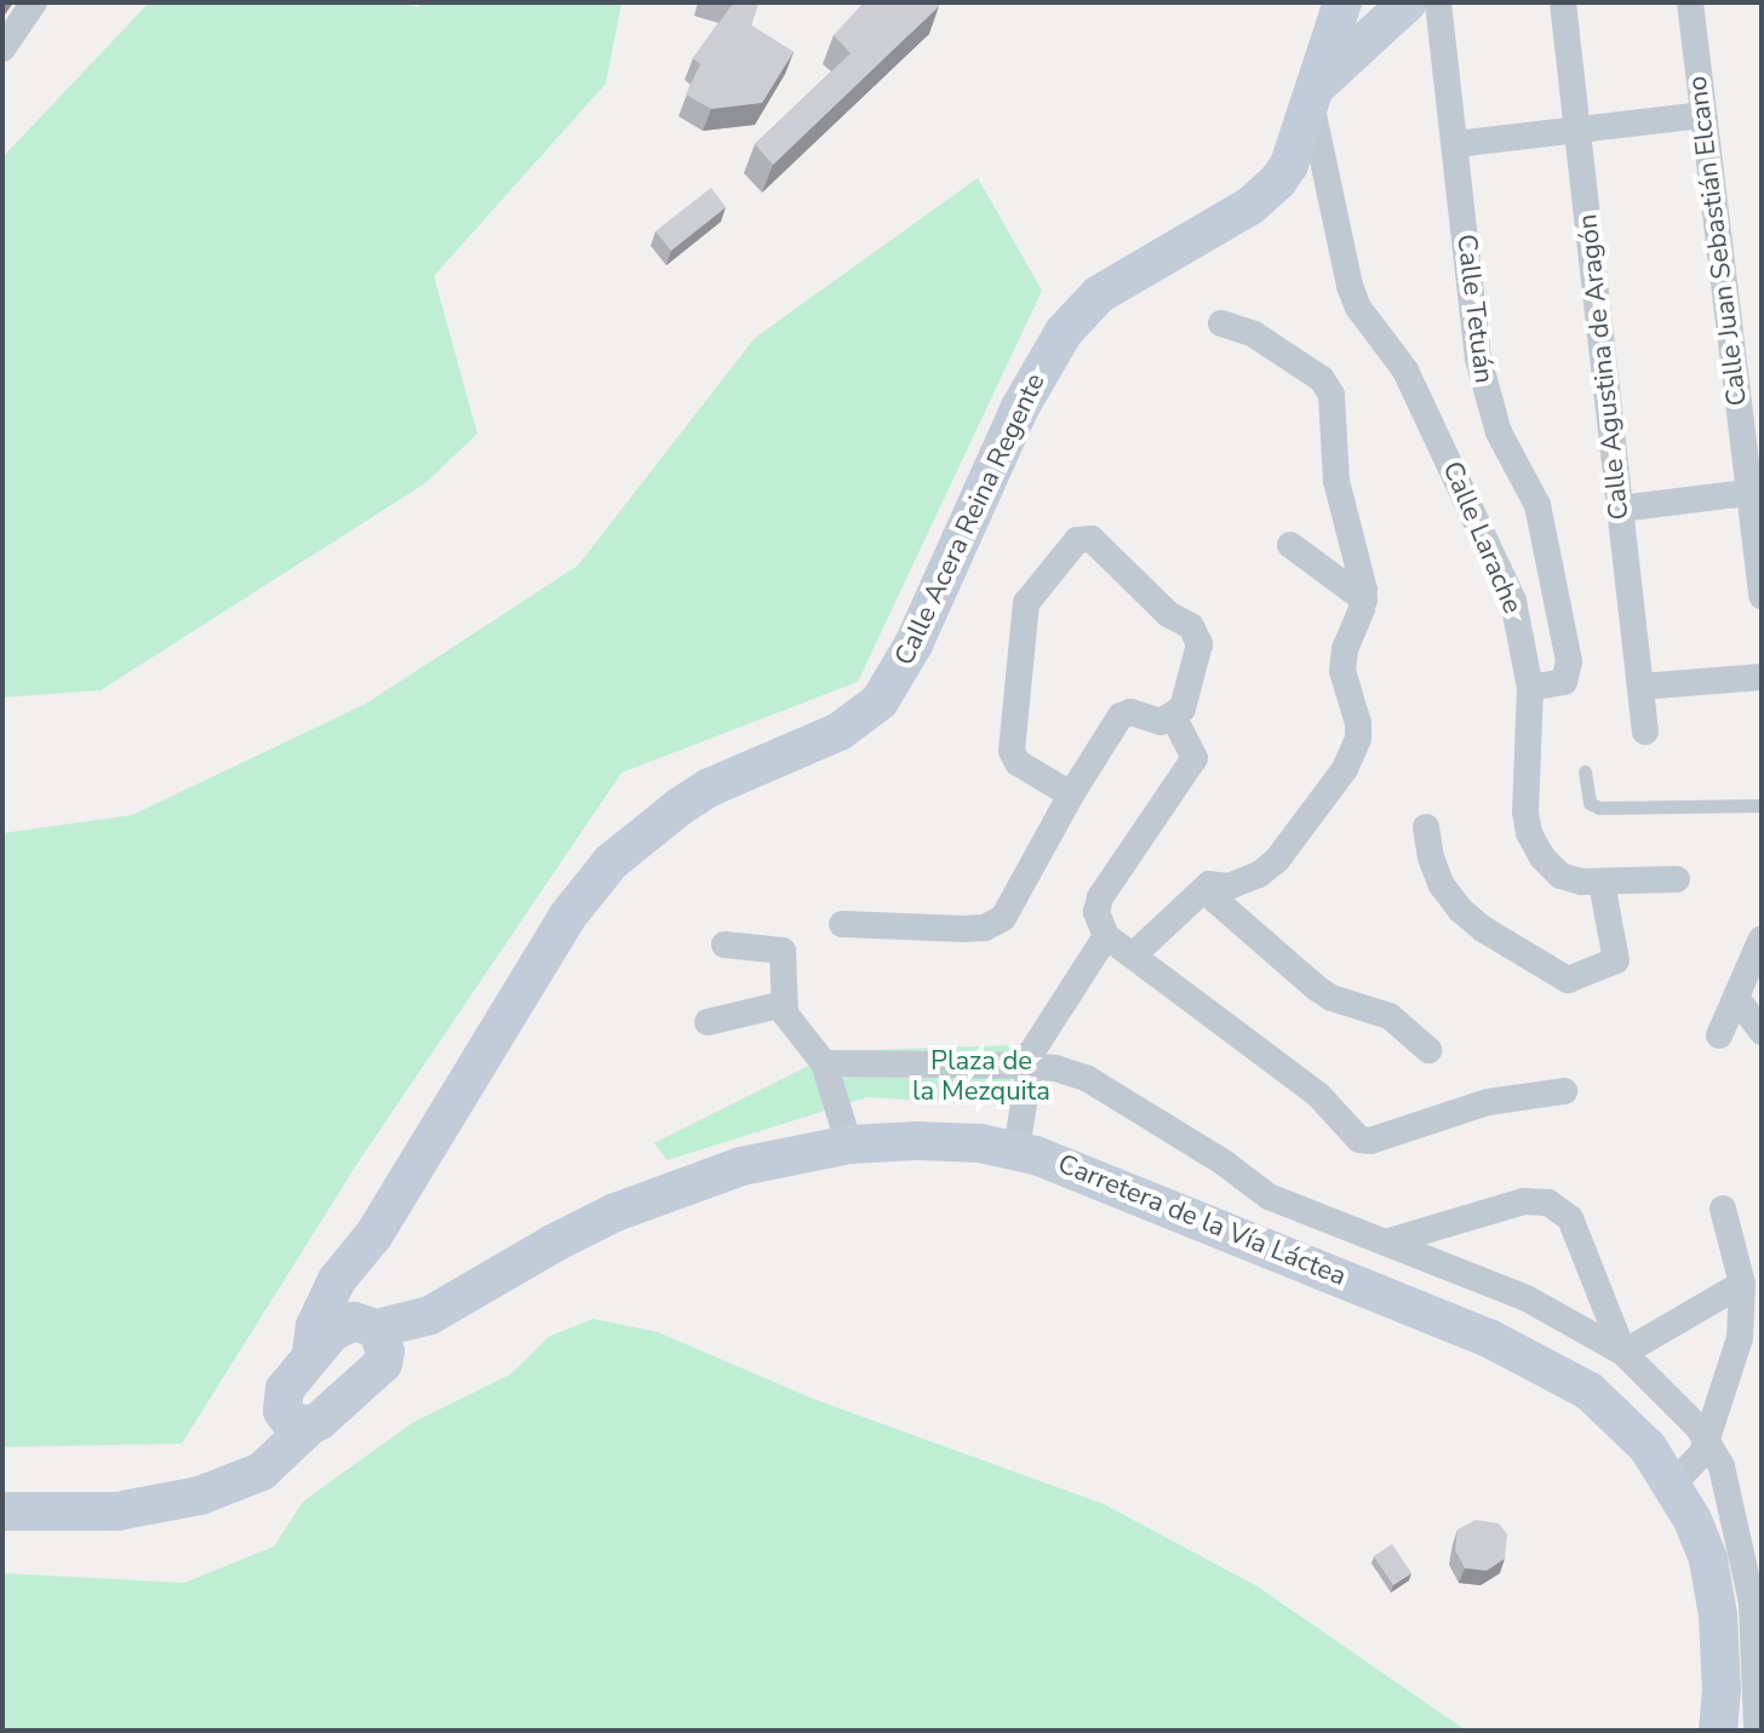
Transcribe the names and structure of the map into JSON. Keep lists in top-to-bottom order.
{
  "streets": {
    "street": [
      "Calle Juan Sebastián Elcano",
      "Calle Tetuán",
      "Calle Agustina de Aragón",
      "Calle Acera Reina Regente",
      "Calle Larache",
      "Carretera de la Vía Láctea"
    ]
  },
  "crossings": [
    ["Calle Tetuán", "Calle Larache"],
    ["Calle Acera Reina Regente", "Calle Larache"],
    ["Calle Acera Reina Regente", "Carretera de la Vía Láctea"]
  ],
  "parks": ["Plaza de la Mezquita"]
}
